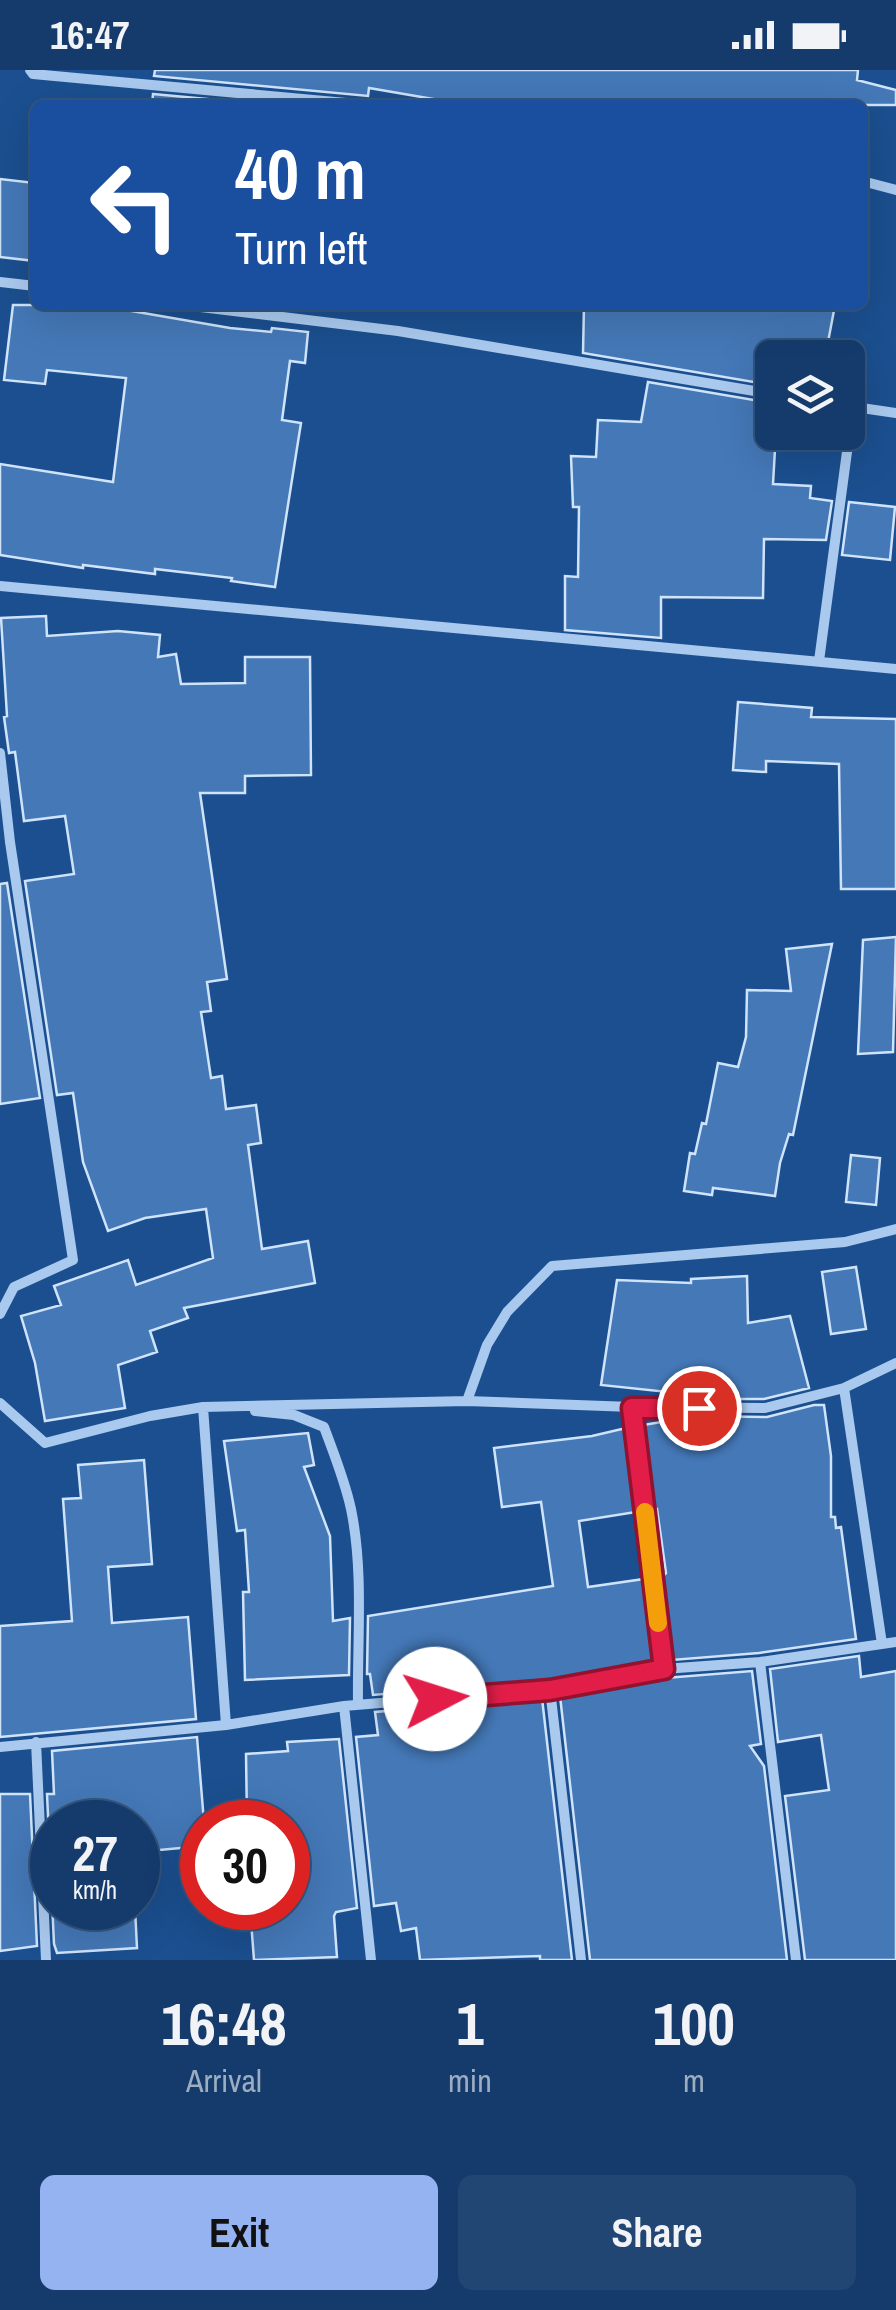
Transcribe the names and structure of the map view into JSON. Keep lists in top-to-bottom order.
{
  "page": {
    "status": "16:47",
    "turn": ["40 m", "Turn left"],
    "speed": "27 km/h",
    "limit": "30",
    "eta": [
      "16:48",
      "Arrival",
      "1",
      "min",
      "100",
      "m"
    ],
    "buttons": ["Exit", "Share"]
  }
}
